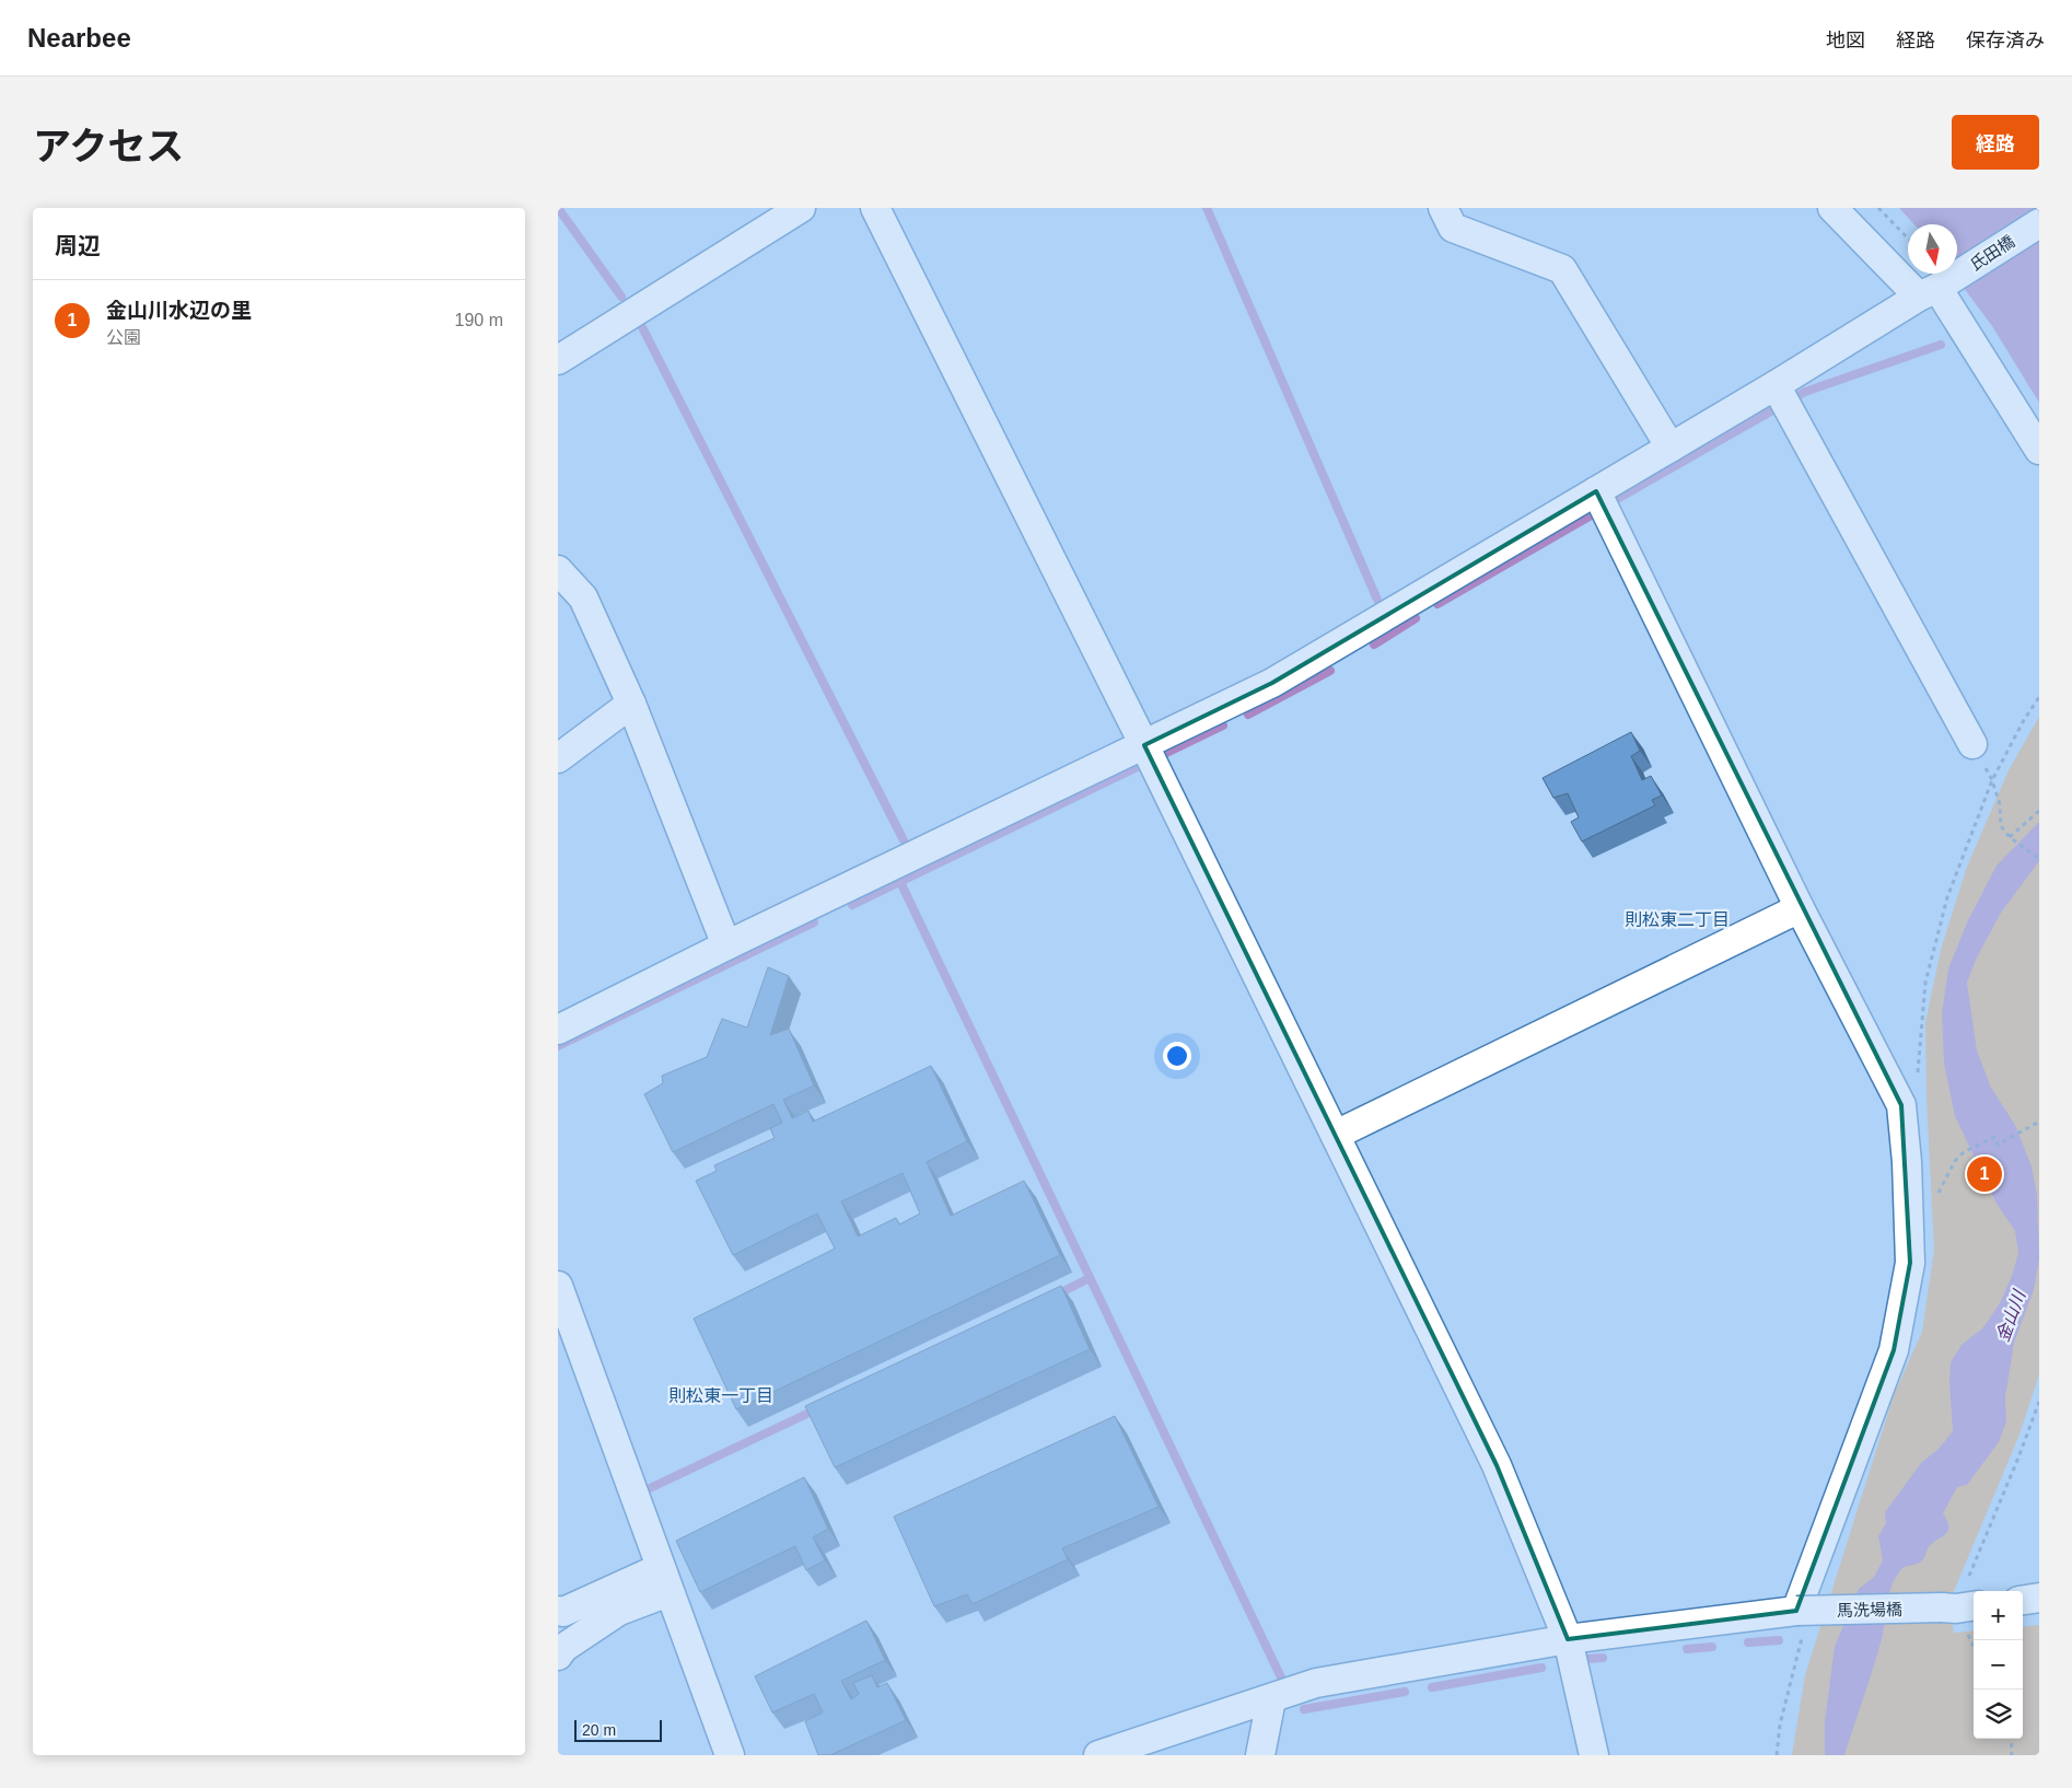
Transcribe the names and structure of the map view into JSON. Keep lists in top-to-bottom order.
{
  "streets": {
    "street": ["氏田橋", "馬洗場橋"]
  },
  "districts": ["則松東二丁目", "則松東一丁目"],
  "water": ["金山川"],
  "scale_bar": "20 m",
  "north": "bottom",
  "page": {
    "header": "Nearbee",
    "nav": ["地図", "経路", "保存済み"],
    "title": "アクセス",
    "buttons": "経路",
    "heading": "周辺",
    "list": [
      {
        "mark": "1",
        "name": "金山川水辺の里",
        "note": "公園",
        "value": "190 m"
      }
    ],
    "pins": "1",
    "map_buttons": ["+", "−"],
    "scale": "20 m"
  }
}
